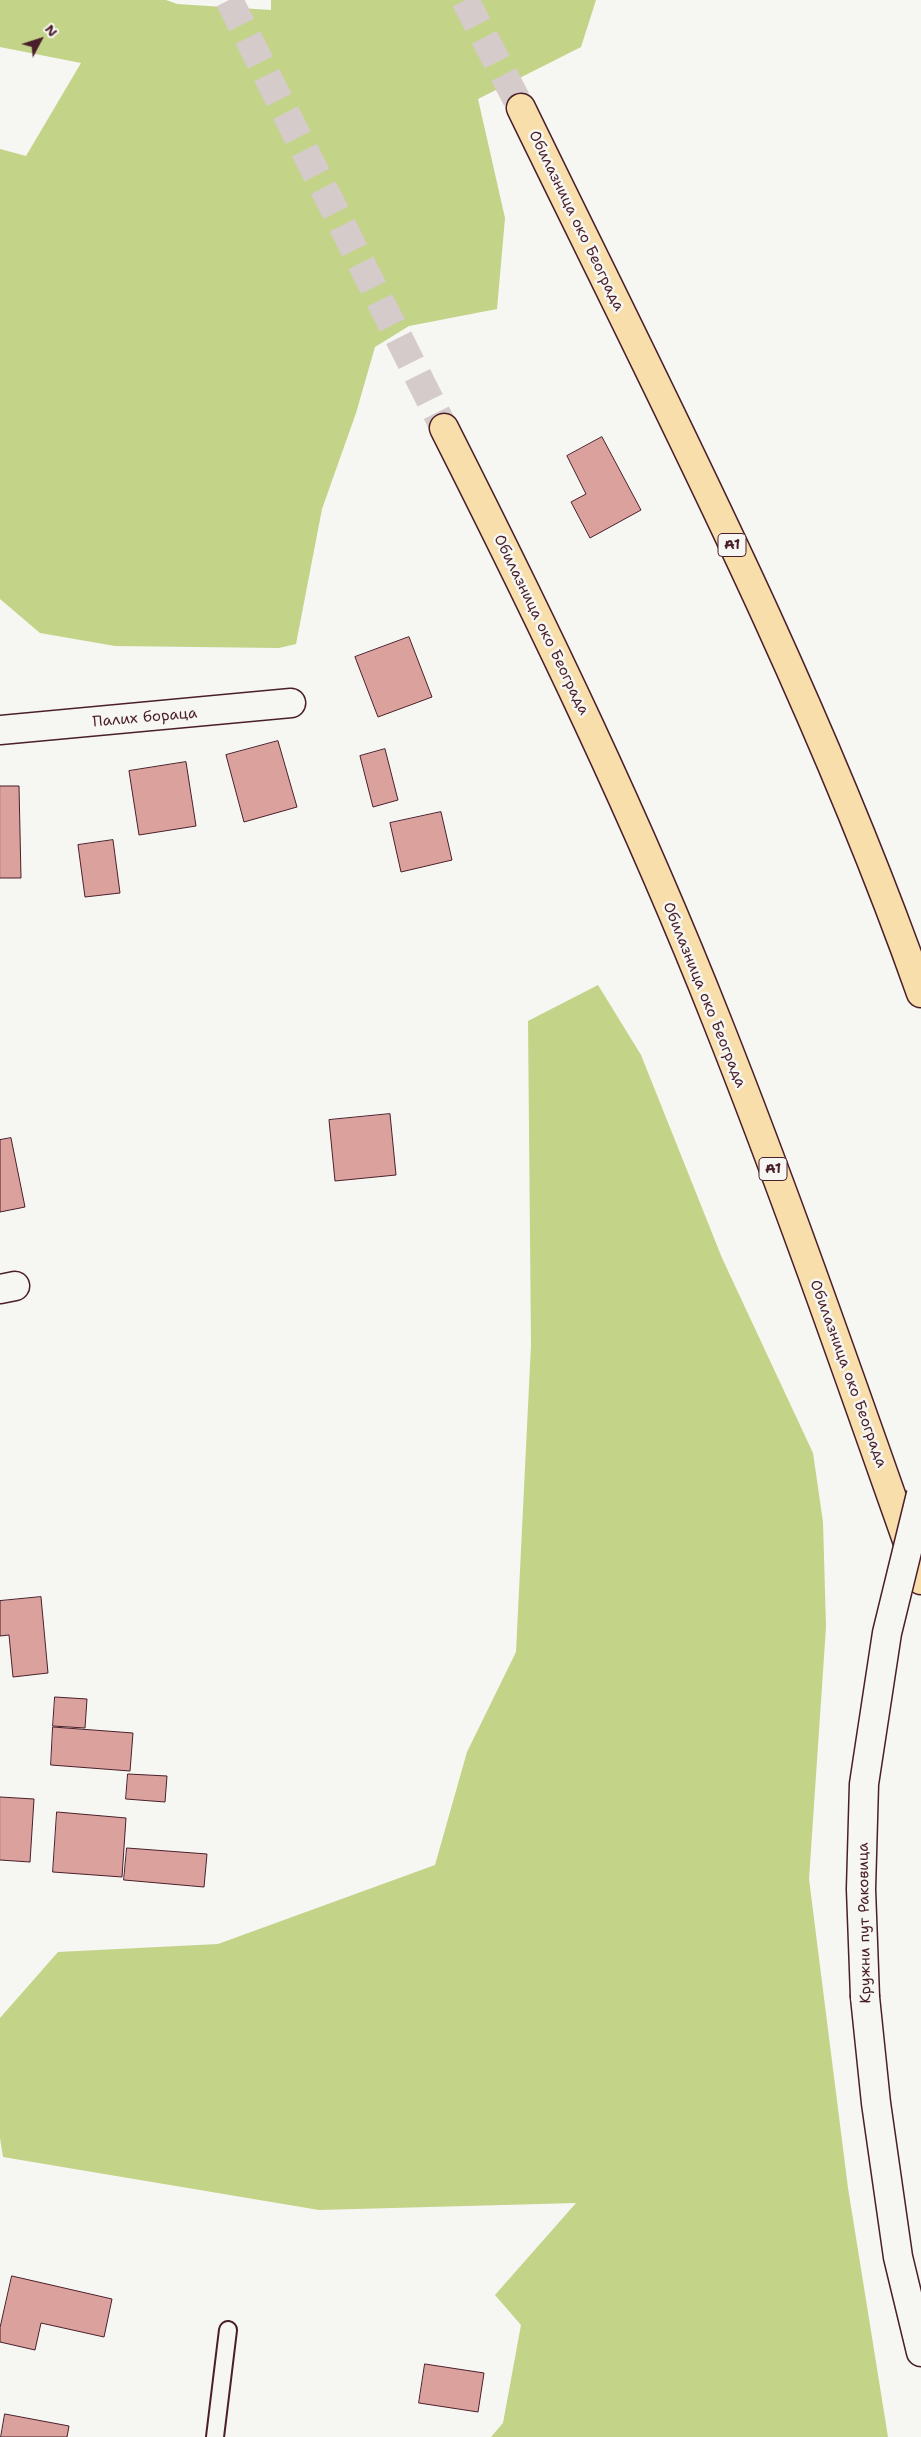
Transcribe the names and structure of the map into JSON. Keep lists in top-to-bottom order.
{
  "streets": {
    "highway": ["Обилазница око Београда", "A1"],
    "main road": ["Палих бораца", "Кружни пут Раковица"]
  },
  "north": "top right"
}
